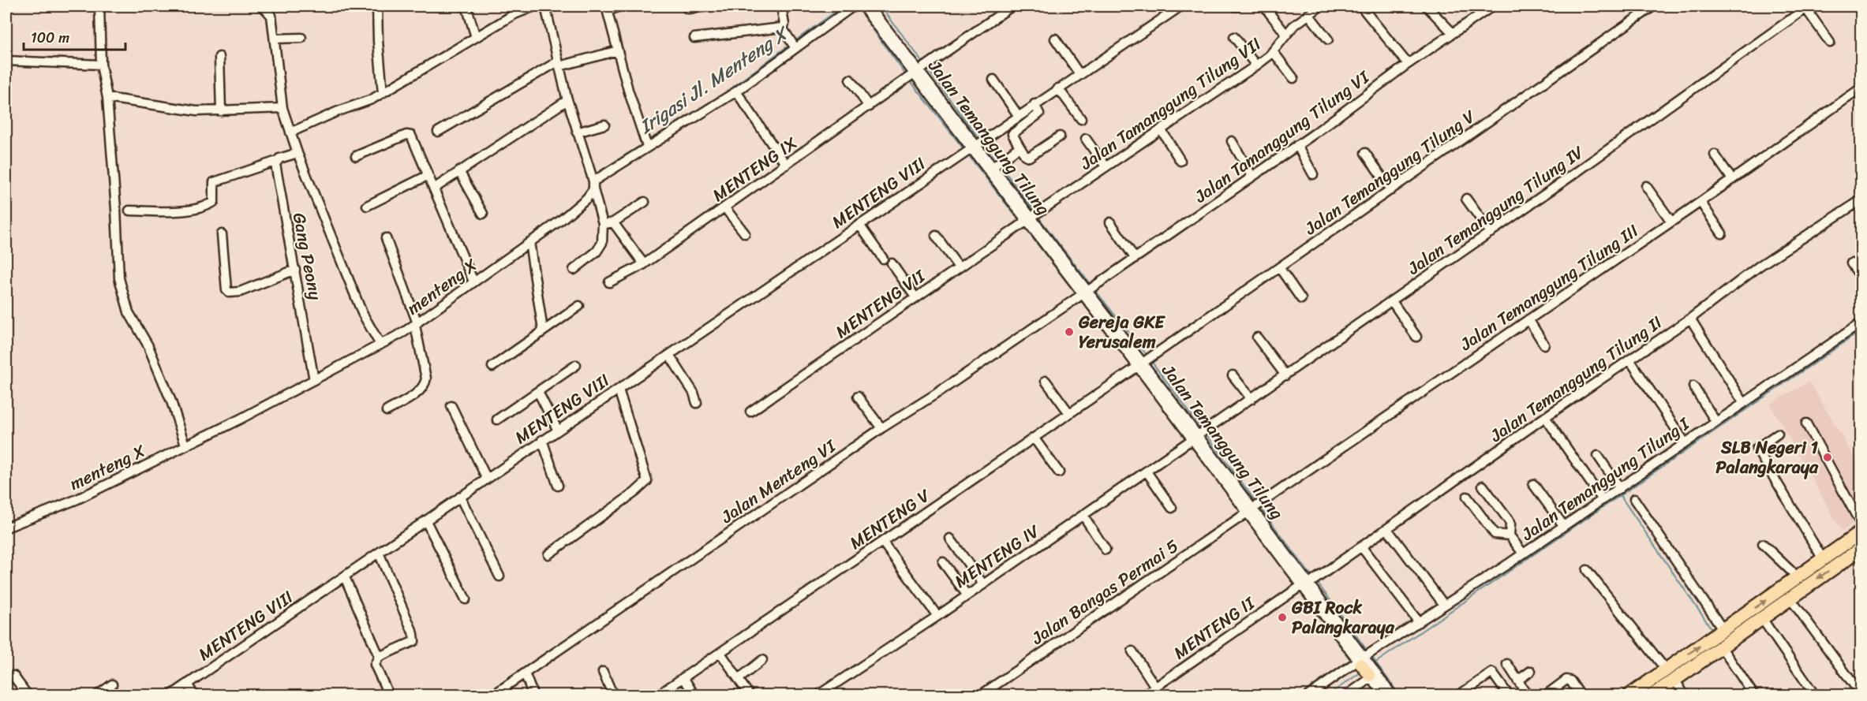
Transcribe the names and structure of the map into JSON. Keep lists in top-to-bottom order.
{
  "streets": {
    "main road": ["Jalan Temanggung Tilung"],
    "street": [
      "Jalan Tamanggung Tilung VII",
      "Jalan Tamanggung Tilung VI",
      "MENTENG IX",
      "Jalan Temanggung Tilung V",
      "MENTENG VIII",
      "Jalan Temanggung Tilung IV",
      "Gang Peony",
      "menteng X",
      "Jalan Temanggung Tilung III",
      "MENTENG VII",
      "Jalan Temanggung Tilung II",
      "Jalan Temanggung Tilung I",
      "Jalan Menteng VI",
      "MENTENG V",
      "MENTENG IV",
      "Jalan Bangas Permai 5",
      "MENTENG II"
    ]
  },
  "crossings": [
    ["Jalan Tamanggung Tilung VII", "Jalan Temanggung Tilung"],
    ["Jalan Tamanggung Tilung VII", "MENTENG VII"],
    ["Jalan Tamanggung Tilung VI", "Jalan Temanggung Tilung"],
    ["Jalan Tamanggung Tilung VI", "Jalan Menteng VI"],
    ["Jalan Temanggung Tilung", "MENTENG IX"],
    ["Jalan Temanggung Tilung", "Jalan Temanggung Tilung V"],
    ["Jalan Temanggung Tilung", "MENTENG VIII"],
    ["Jalan Temanggung Tilung", "Jalan Temanggung Tilung IV"],
    ["Jalan Temanggung Tilung", "Jalan Temanggung Tilung III"],
    ["Jalan Temanggung Tilung", "MENTENG VII"],
    ["Jalan Temanggung Tilung", "Jalan Temanggung Tilung II"],
    ["Jalan Temanggung Tilung", "Jalan Temanggung Tilung I"],
    ["Jalan Temanggung Tilung", "Jalan Menteng VI"],
    ["Jalan Temanggung Tilung", "MENTENG V"],
    ["Jalan Temanggung Tilung", "MENTENG IV"],
    ["Jalan Temanggung Tilung", "Jalan Bangas Permai 5"],
    ["Jalan Temanggung Tilung", "MENTENG II"],
    ["Jalan Temanggung Tilung V", "MENTENG V"],
    ["Jalan Temanggung Tilung IV", "MENTENG IV"],
    ["Gang Peony", "menteng X"],
    ["Jalan Temanggung Tilung III", "Jalan Bangas Permai 5"],
    ["Jalan Temanggung Tilung II", "MENTENG II"]
  ],
  "water": ["Irigasi Jl. Menteng X"],
  "places": ["Gereja GKE Yerusalem", "SLB Negeri 1 Palangkaraya", "GBI Rock Palangkaraya"],
  "scale_bar": "100 m"
}
